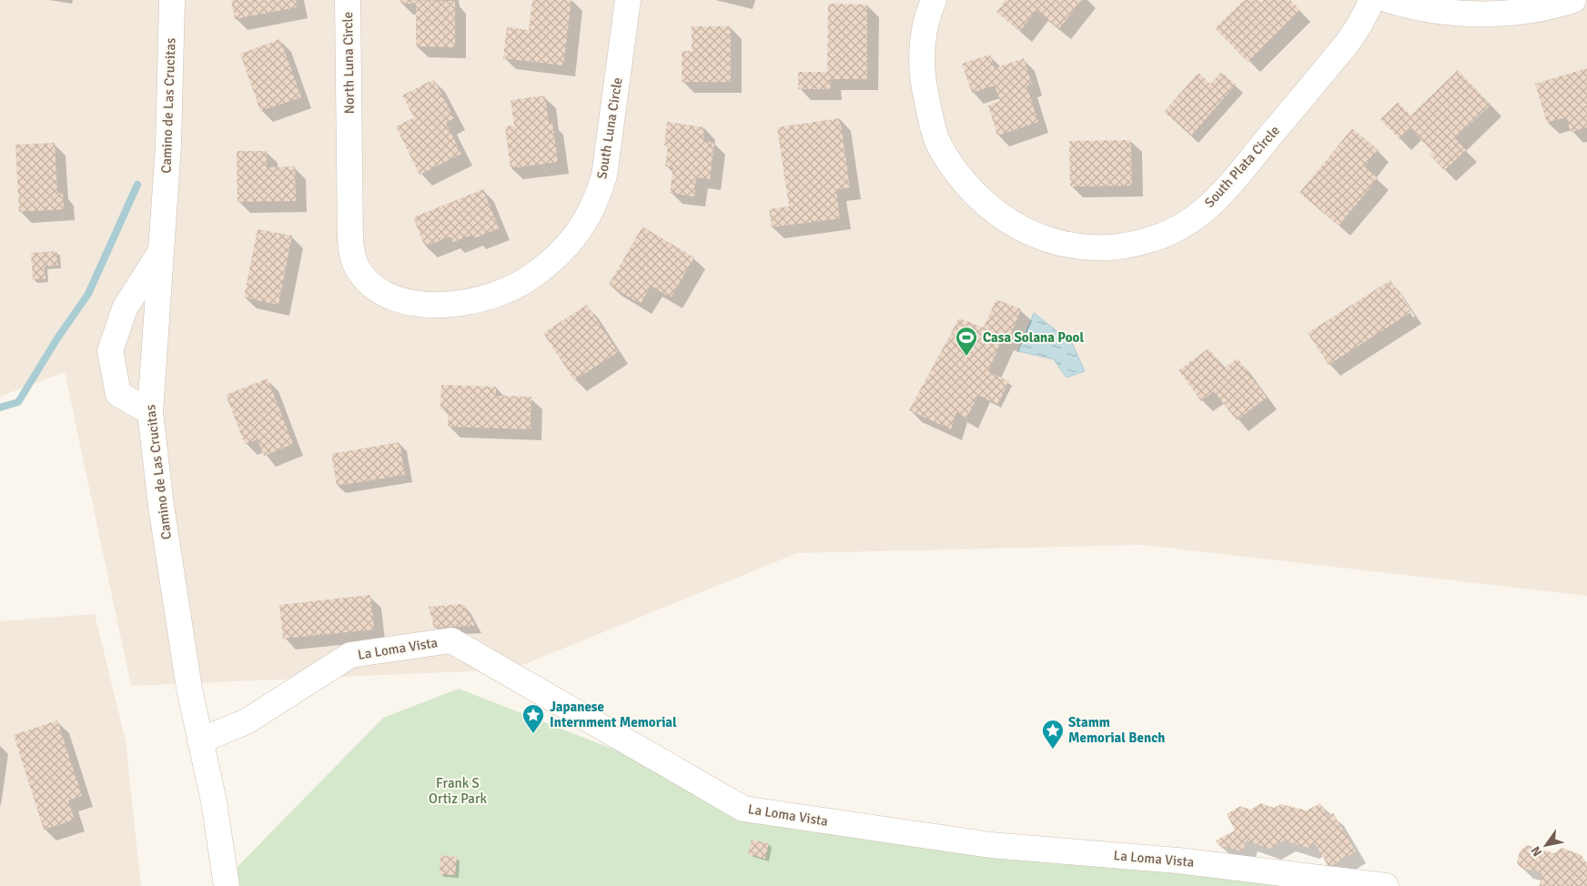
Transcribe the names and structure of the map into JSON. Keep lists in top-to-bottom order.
{
  "streets": {
    "street": [
      "North Luna Circle",
      "Camino de Las Crucitas",
      "South Luna Circle",
      "South Plata Circle",
      "La Loma Vista"
    ]
  },
  "crossings": [
    ["North Luna Circle", "South Luna Circle"],
    ["Camino de Las Crucitas", "La Loma Vista"]
  ],
  "parks": ["Frank S Ortiz Park"],
  "places": {
    "sports": ["Casa Solana Pool"],
    "place": ["Japanese Internment Memorial", "Stamm Memorial Bench"]
  },
  "north": "bottom left"
}
